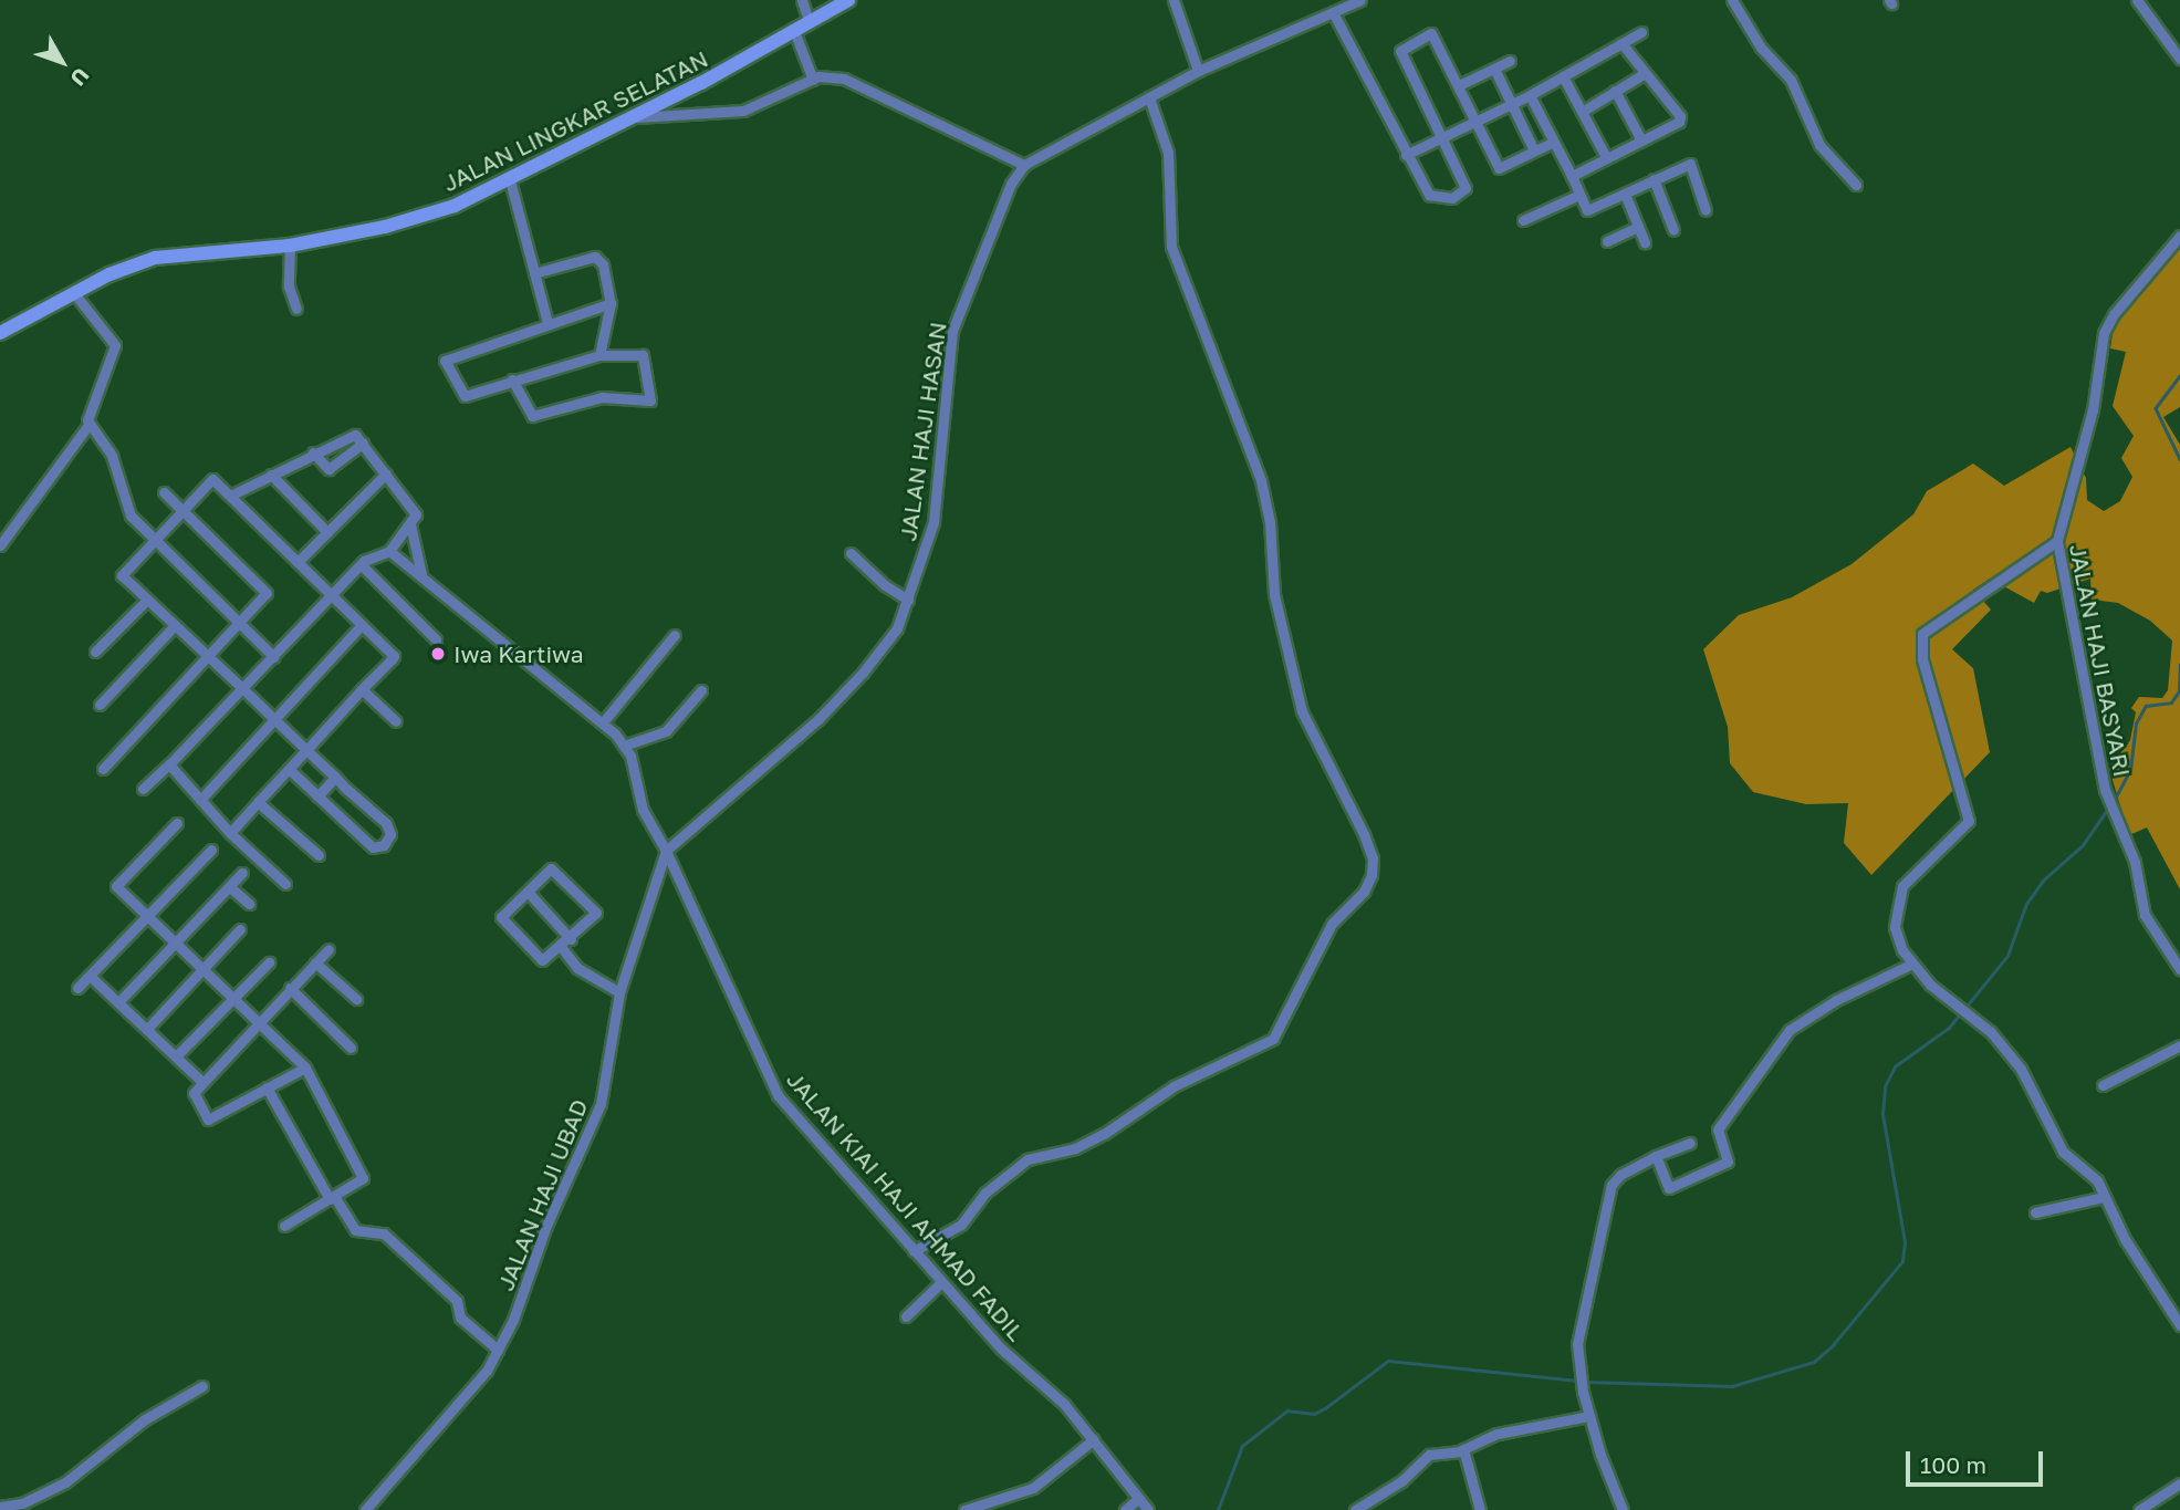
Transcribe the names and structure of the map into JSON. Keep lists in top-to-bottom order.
{
  "streets": {
    "street": [
      "JALAN LINGKAR SELATAN",
      "JALAN HAJI HASAN",
      "JALAN HAJI BASYARI",
      "JALAN HAJI UBAD",
      "JALAN KIAI HAJI AHMAD FADIL"
    ]
  },
  "crossings": [
    ["JALAN HAJI HASAN", "JALAN HAJI UBAD"],
    ["JALAN HAJI HASAN", "JALAN KIAI HAJI AHMAD FADIL"],
    ["JALAN HAJI UBAD", "JALAN KIAI HAJI AHMAD FADIL"]
  ],
  "places": ["Iwa Kartiwa"],
  "scale_bar": "100 m",
  "north": "bottom right"
}
